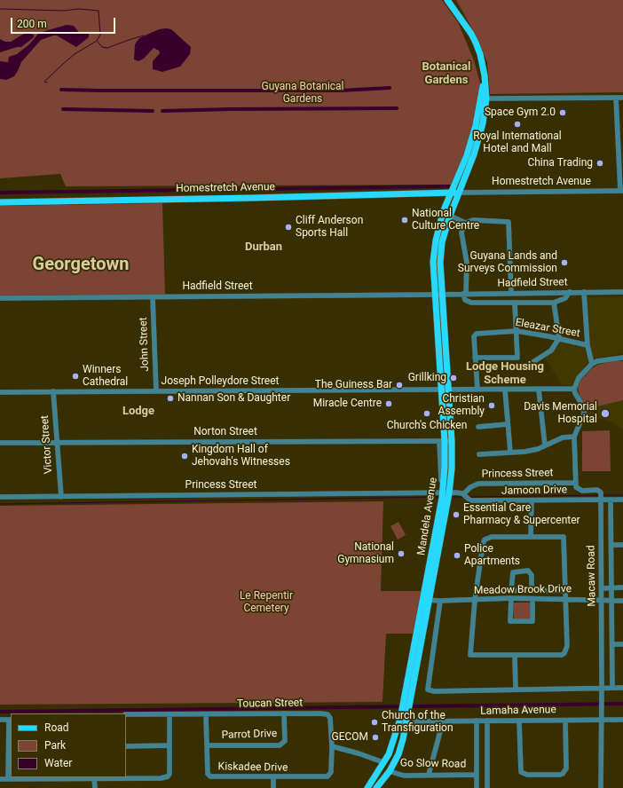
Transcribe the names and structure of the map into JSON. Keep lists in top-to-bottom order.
{
  "streets": {
    "main road": ["Homestretch Avenue", "Mandela Avenue"],
    "street": [
      "Hadfield Street",
      "Eleazar Street",
      "John Street",
      "Joseph Polleydore Street",
      "Norton Street",
      "Victor Street",
      "Princess Street",
      "Jamoon Drive",
      "Macaw Road",
      "Meadow Brook Drive",
      "Toucan Street",
      "Lamaha Avenue",
      "Parrot Drive",
      "Go Slow Road",
      "Kiskadee Drive"
    ]
  },
  "crossings": [
    ["Homestretch Avenue", "Mandela Avenue"],
    ["Hadfield Street", "John Street"],
    ["Hadfield Street", "Mandela Avenue"],
    ["Eleazar Street", "Joseph Polleydore Street"],
    ["John Street", "Joseph Polleydore Street"],
    ["Joseph Polleydore Street", "Victor Street"],
    ["Joseph Polleydore Street", "Mandela Avenue"],
    ["Norton Street", "Victor Street"],
    ["Norton Street", "Mandela Avenue"],
    ["Victor Street", "Princess Street"],
    ["Princess Street", "Jamoon Drive"],
    ["Princess Street", "Mandela Avenue"],
    ["Jamoon Drive", "Macaw Road"],
    ["Mandela Avenue", "Meadow Brook Drive"],
    ["Mandela Avenue", "Go Slow Road"],
    ["Macaw Road", "Meadow Brook Drive"],
    ["Macaw Road", "Lamaha Avenue"],
    ["Toucan Street", "Parrot Drive"],
    ["Toucan Street", "Kiskadee Drive"],
    ["Parrot Drive", "Kiskadee Drive"]
  ],
  "districts": [
    "Botanical Gardens",
    "Durban",
    "Georgetown",
    "Lodge Housing Scheme",
    "Lodge"
  ],
  "parks": ["Guyana Botanical Gardens", "Le Repentir Cemetery"],
  "places": [
    "Space Gym 2.0",
    "Royal International Hotel and Mall",
    "China Trading",
    "National Culture Centre",
    "Cliff Anderson Sports Hall",
    "Guyana Lands and Surveys Commission",
    "Winners Cathedral",
    "Grillking",
    "The Guiness Bar",
    "Nannan Son & Daughter",
    "Miracle Centre",
    "Christian Assembly",
    "Church's Chicken",
    "Davis Memorial Hospital",
    "Kingdom Hall of Jehovah's Witnesses",
    "Essential Care Pharmacy & Supercenter",
    "National Gymnasium",
    "Police Apartments",
    "Church of the Transfiguration",
    "GECOM"
  ],
  "legend": ["Road", "Park", "Water"],
  "scale_bar": "200 m"
}
